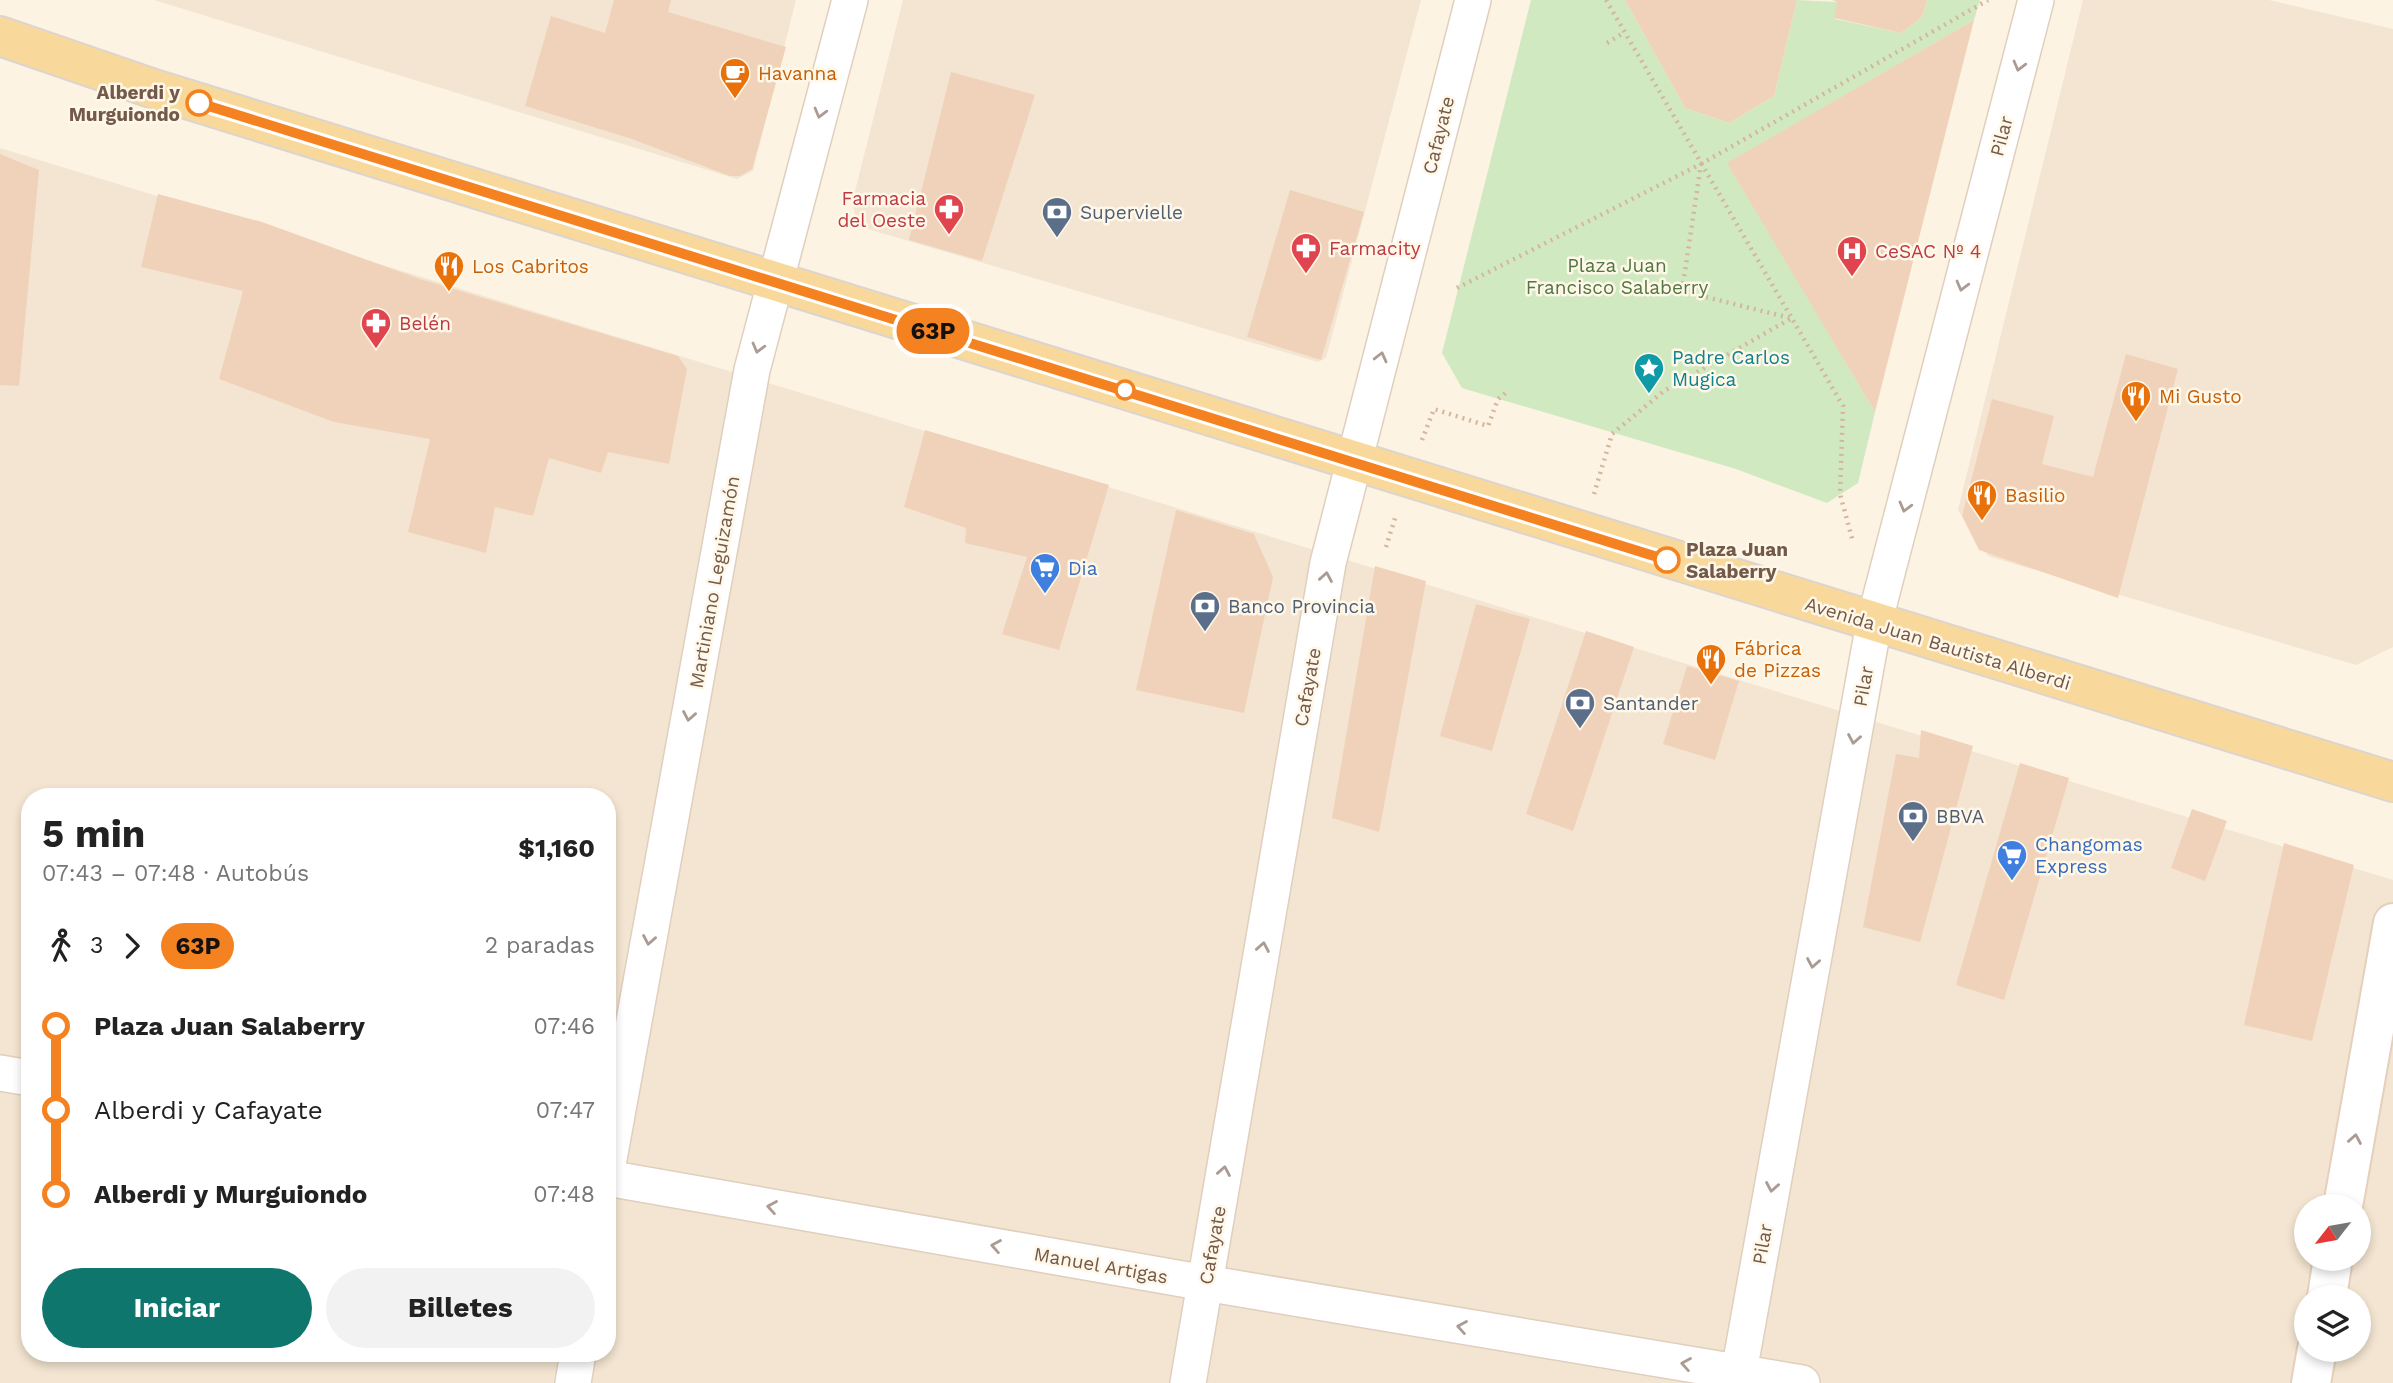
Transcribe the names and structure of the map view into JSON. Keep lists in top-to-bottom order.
{
  "streets": {
    "main road": ["Avenida Juan Bautista Alberdi"],
    "street": [
      "Cafayate",
      "Pilar",
      "Martiniano Leguizamón",
      "Manuel Artigas"
    ]
  },
  "crossings": [
    ["Cafayate", "Avenida Juan Bautista Alberdi"],
    ["Cafayate", "Manuel Artigas"],
    ["Pilar", "Avenida Juan Bautista Alberdi"],
    ["Pilar", "Manuel Artigas"],
    ["Martiniano Leguizamón", "Avenida Juan Bautista Alberdi"]
  ],
  "one_way": [
    "Cafayate",
    "Pilar",
    "Martiniano Leguizamón",
    "Manuel Artigas"
  ],
  "parks": ["Plaza Juan Francisco Salaberry"],
  "places": {
    "cafe": ["Havanna"],
    "other": ["Alberdi y Murguiondo", "Plaza Juan Salaberry"],
    "pharmacy": ["Farmacia del Oeste", "Farmacity", "Belén"],
    "bank": [
      "Supervielle",
      "Banco Provincia",
      "Santander",
      "BBVA"
    ],
    "hospital": ["CeSAC Nº 4"],
    "restaurant": [
      "Los Cabritos",
      "Mi Gusto",
      "Basilio",
      "Fábrica de Pizzas"
    ],
    "place": ["Padre Carlos Mugica"],
    "supermarket": ["Dia", "Changomas Express"]
  },
  "lines": ["bus line 63P"],
  "north": "bottom left",
  "page": {
    "on_map": "63P",
    "heading": ["5 min", "07:43 – 07:48 · Autobús", "$1,160"],
    "legs": ["3", "63P", "2 paradas"],
    "list": [
      {
        "name": "Plaza Juan Salaberry",
        "value": "07:46"
      },
      {
        "name": "Alberdi y Cafayate",
        "value": "07:47"
      },
      {
        "name": "Alberdi y Murguiondo",
        "value": "07:48"
      }
    ],
    "buttons": ["Iniciar", "Billetes"]
  }
}
